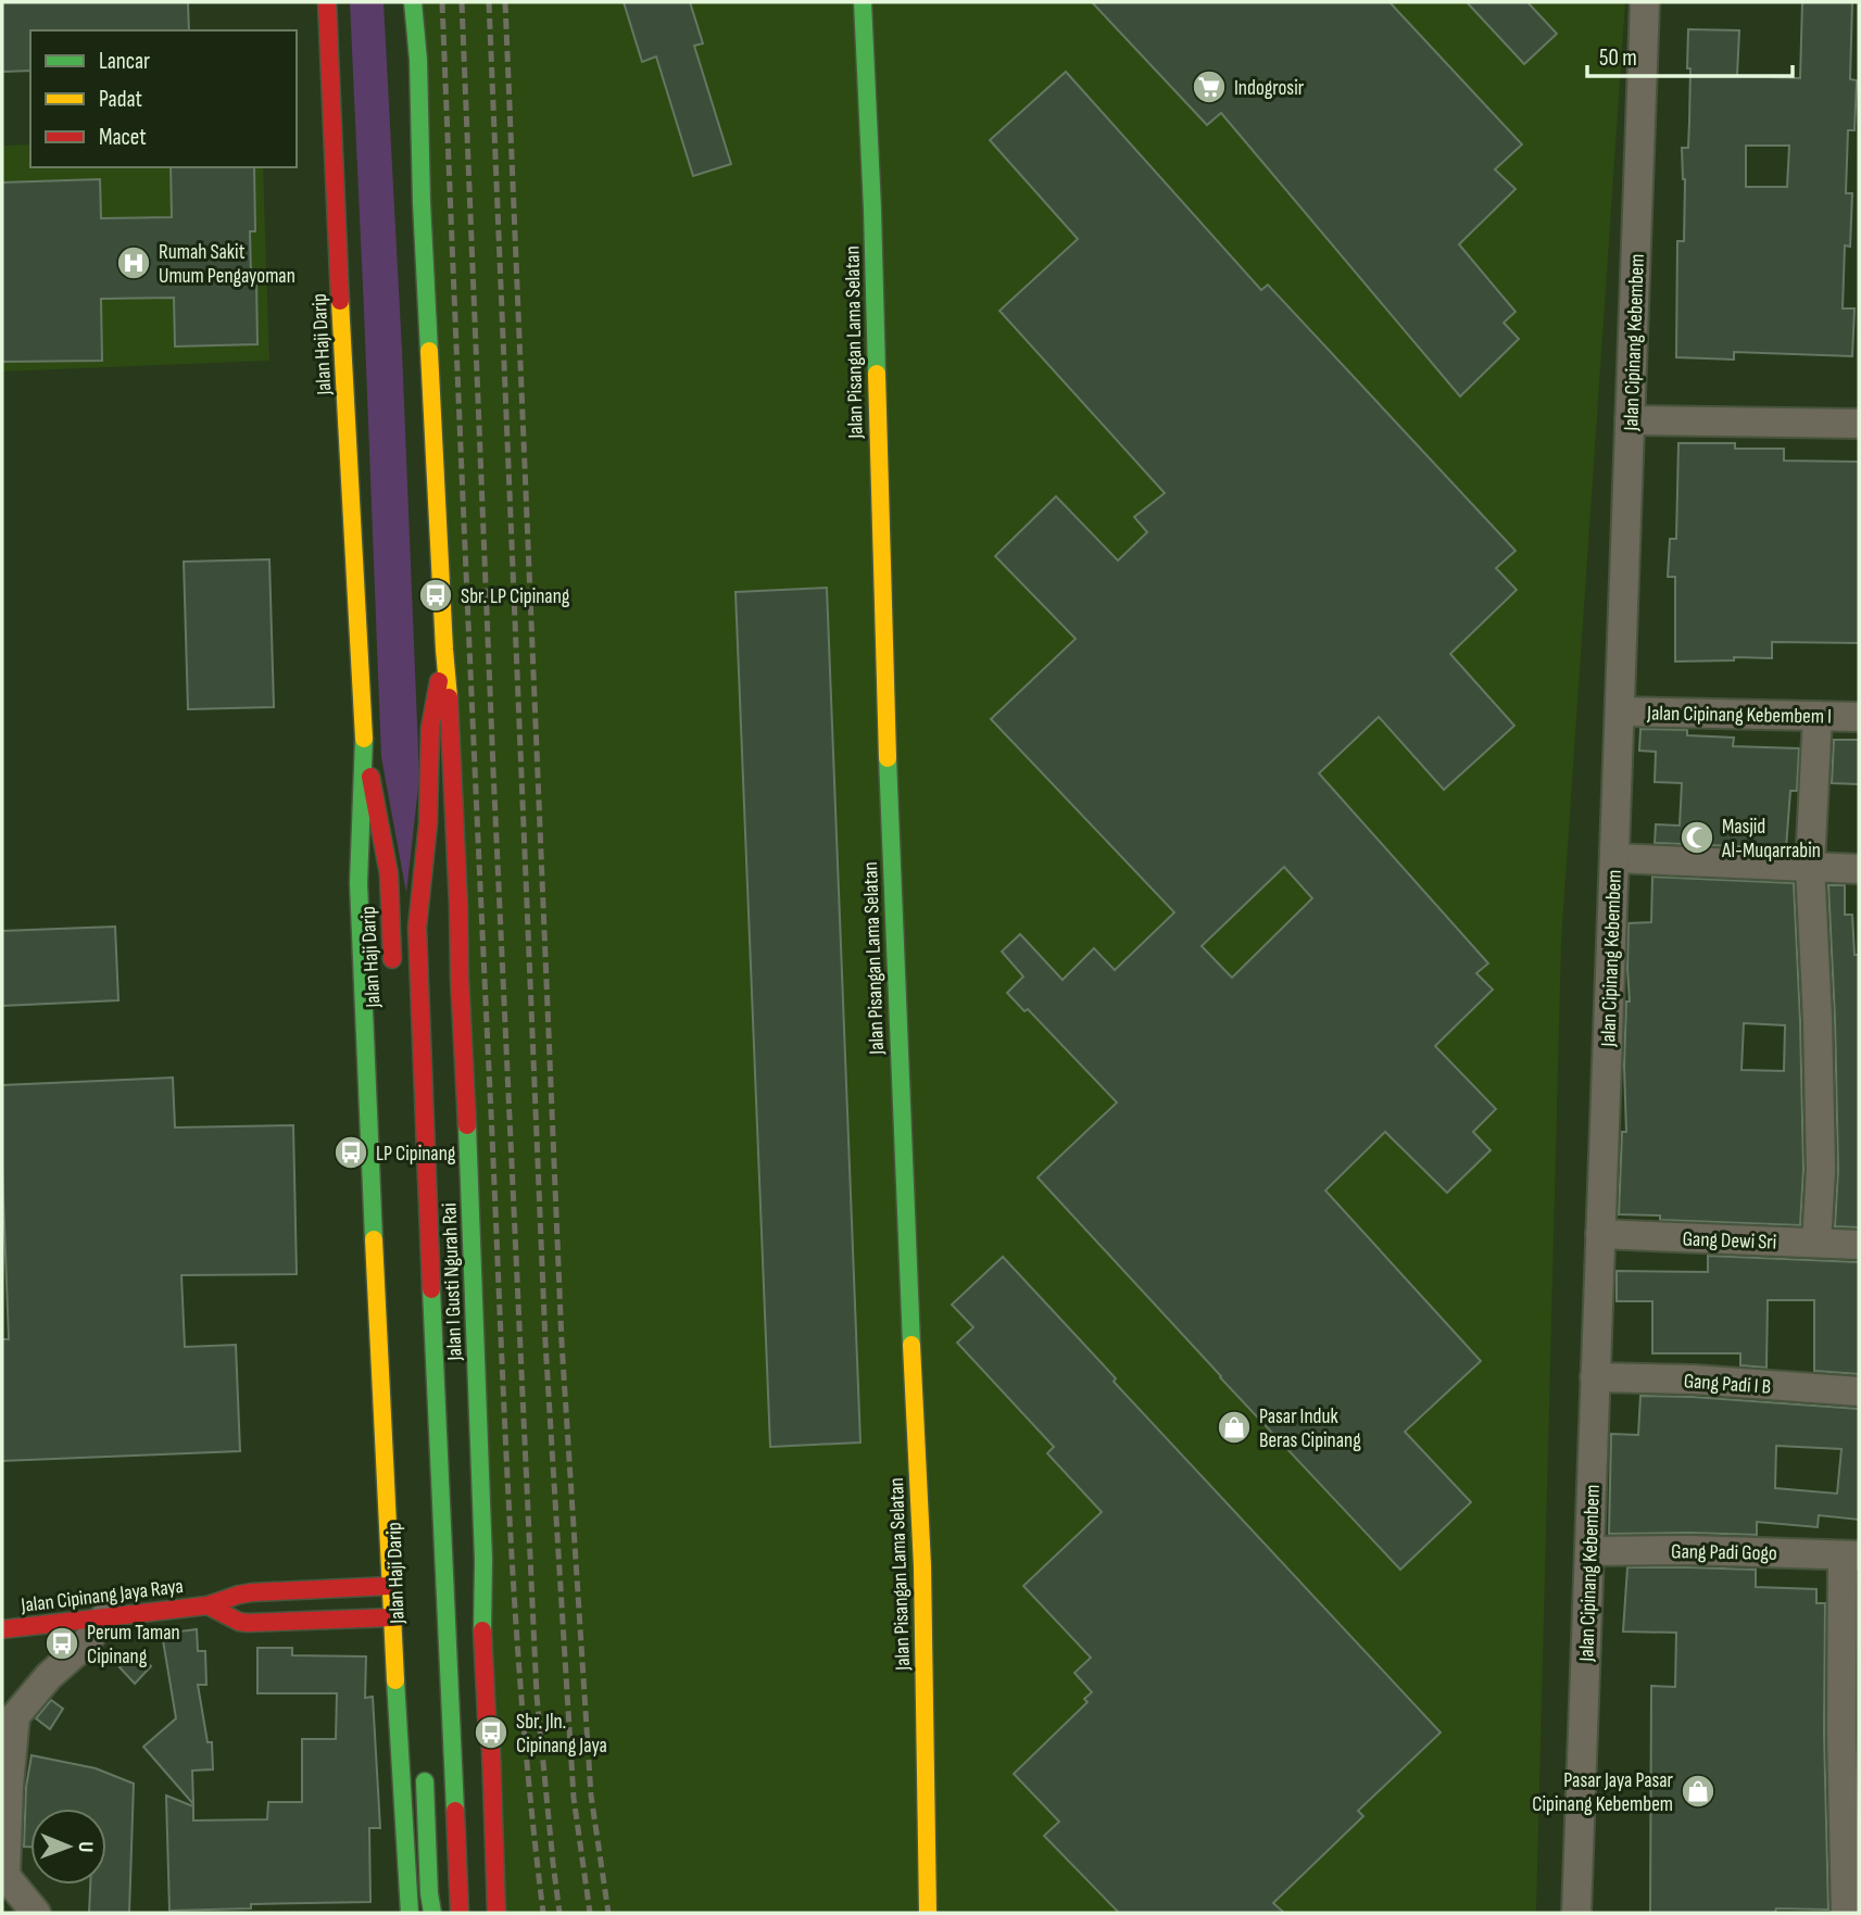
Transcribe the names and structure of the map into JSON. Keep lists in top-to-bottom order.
{
  "streets": {
    "main road": [
      "Jalan Pisangan Lama Selatan",
      "Jalan Haji Darip",
      "Jalan I Gusti Ngurah Rai",
      "Jalan Cipinang Jaya Raya"
    ],
    "street": [
      "Jalan Cipinang Kebembem",
      "Jalan Cipinang Kebembem I",
      "Gang Dewi Sri",
      "Gang Padi I B",
      "Gang Padi Gogo"
    ]
  },
  "crossings": [
    ["Jalan Cipinang Kebembem", "Jalan Cipinang Kebembem I"],
    ["Jalan Cipinang Kebembem", "Gang Dewi Sri"],
    ["Jalan Cipinang Kebembem", "Gang Padi I B"],
    ["Jalan Cipinang Kebembem", "Gang Padi Gogo"]
  ],
  "places": {
    "supermarket": ["Indogrosir"],
    "hospital": ["Rumah Sakit Umum Pengayoman"],
    "bus stop": [
      "Sbr. LP Cipinang",
      "LP Cipinang",
      "Perum Taman Cipinang",
      "Sbr. Jln. Cipinang Jaya"
    ],
    "mosque": ["Masjid Al-Muqarrabin"],
    "shop": ["Pasar Induk Beras Cipinang", "Pasar Jaya Pasar Cipinang Kebembem"]
  },
  "legend": ["Lancar", "Padat", "Macet"],
  "scale_bar": "50 m",
  "north": "right"
}
